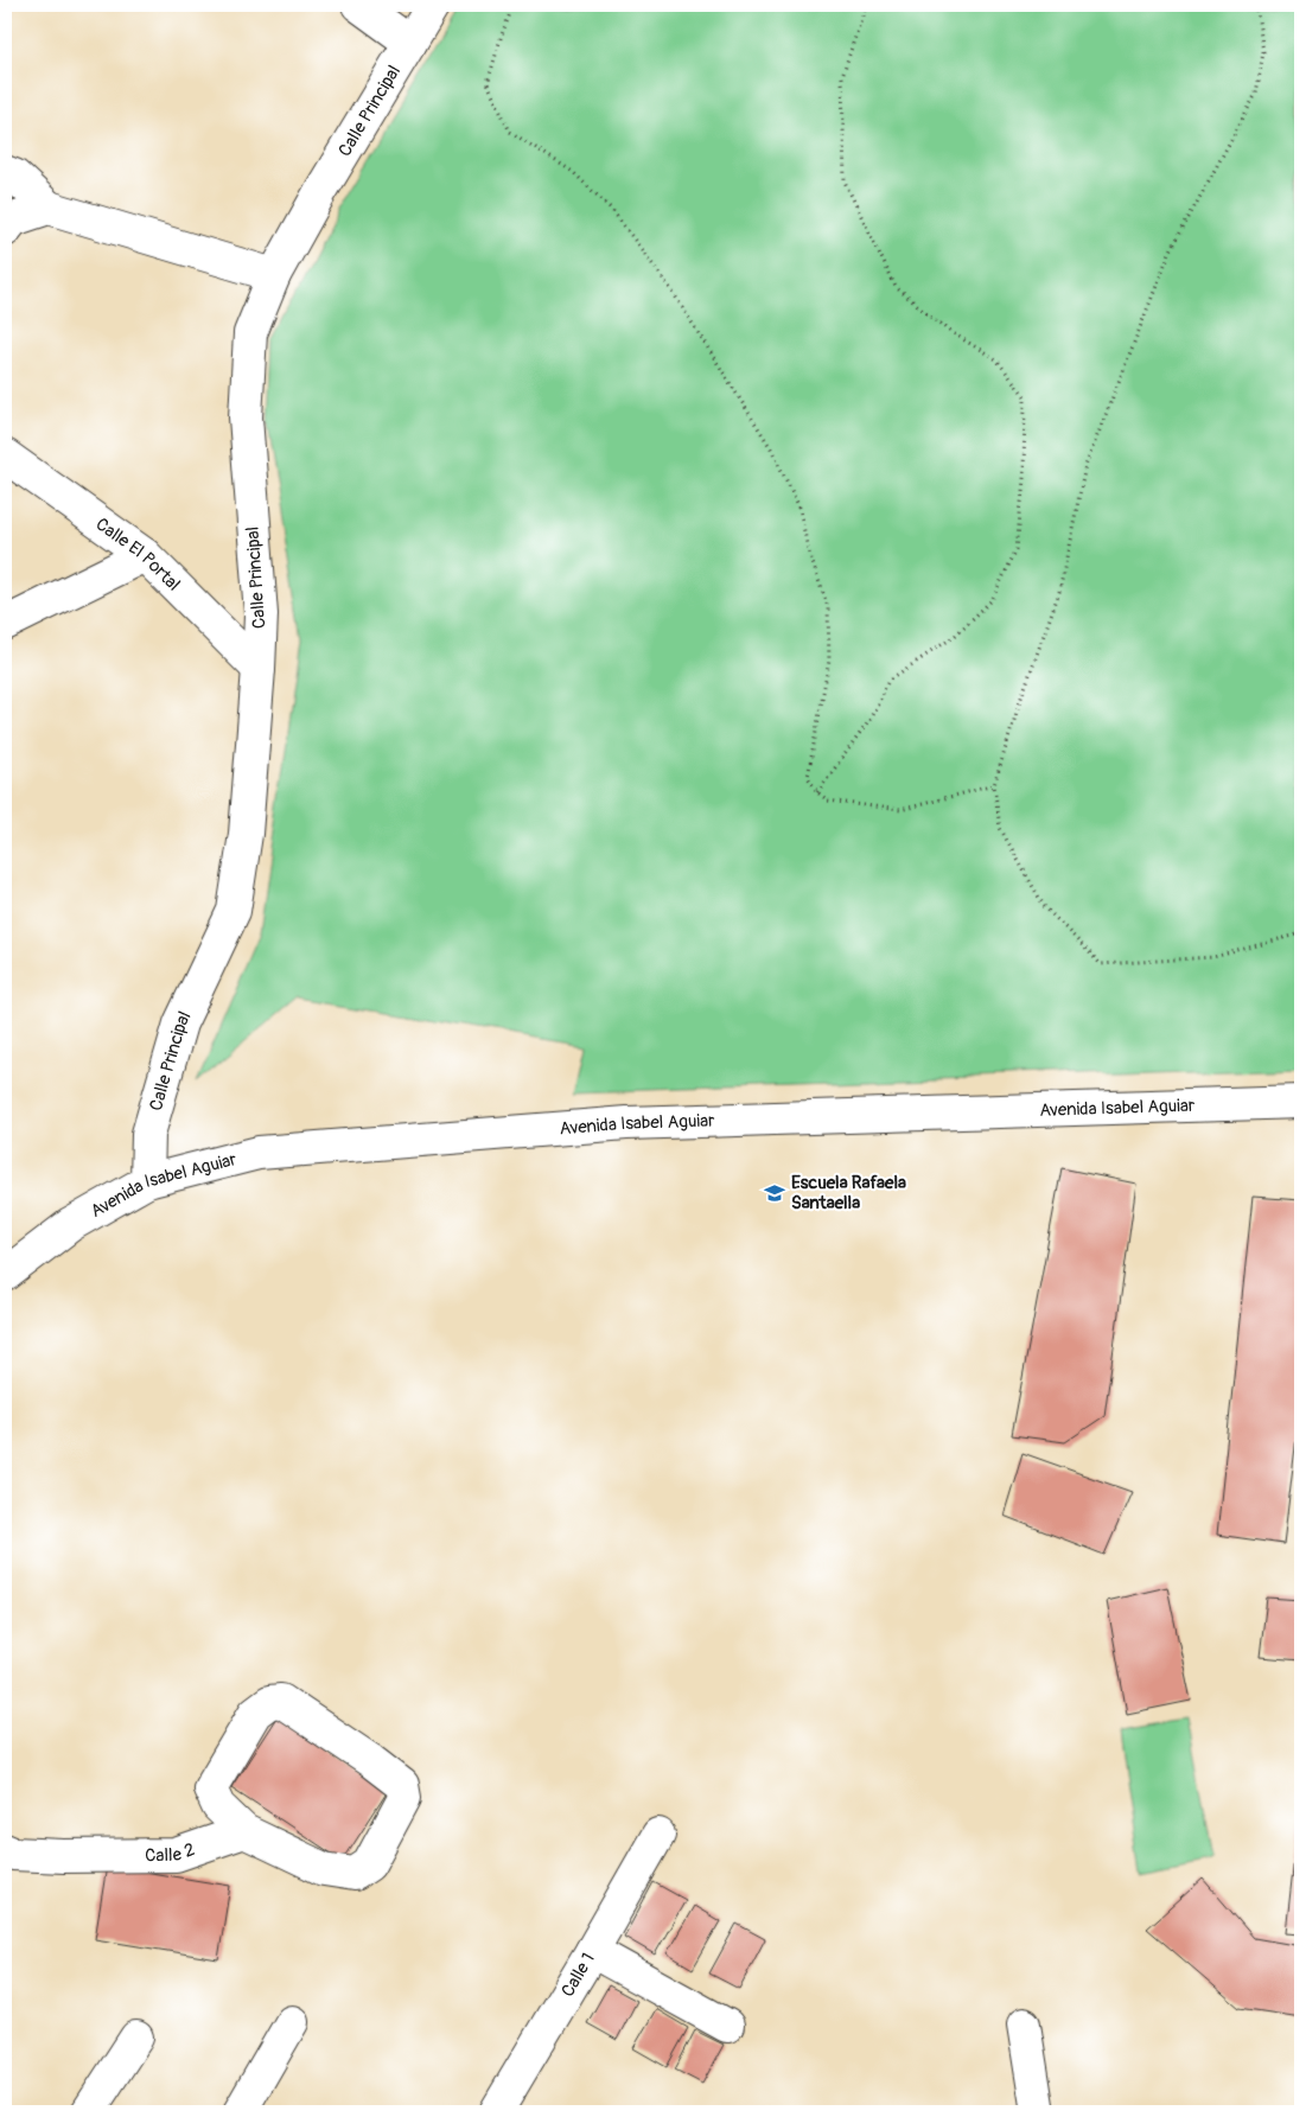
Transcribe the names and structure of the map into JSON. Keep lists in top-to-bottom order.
{
  "streets": {
    "street": [
      "Calle Principal",
      "Calle El Portal",
      "Avenida Isabel Aguiar",
      "Calle 2",
      "Calle 1"
    ]
  },
  "crossings": [
    ["Calle Principal", "Calle El Portal"],
    ["Calle Principal", "Avenida Isabel Aguiar"]
  ],
  "places": {
    "school or university": ["Escuela Rafaela Santaella"]
  }
}
